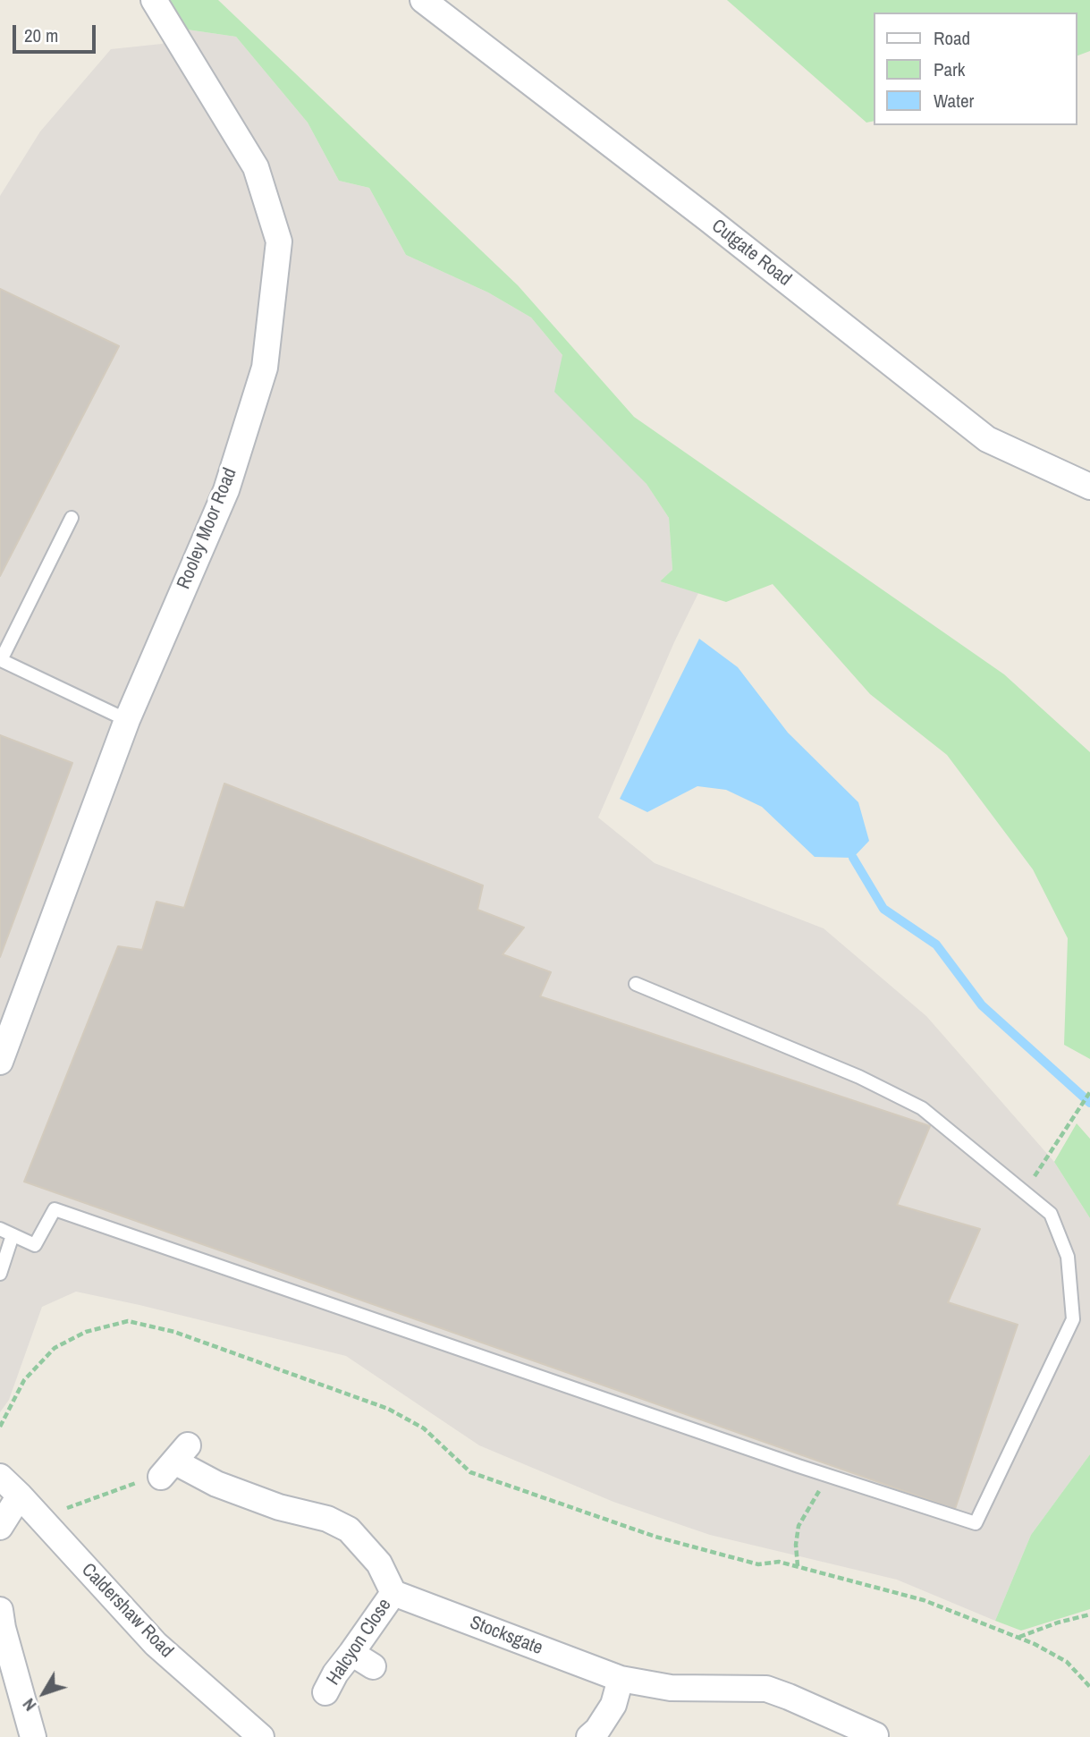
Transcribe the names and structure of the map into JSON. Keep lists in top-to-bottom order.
{
  "streets": {
    "street": [
      "Cutgate Road",
      "Rooley Moor Road",
      "Caldershaw Road",
      "Stocksgate",
      "Halcyon Close"
    ]
  },
  "crossings": [
    ["Stocksgate", "Halcyon Close"]
  ],
  "legend": ["Road", "Park", "Water"],
  "scale_bar": "20 m",
  "north": "bottom left"
}
